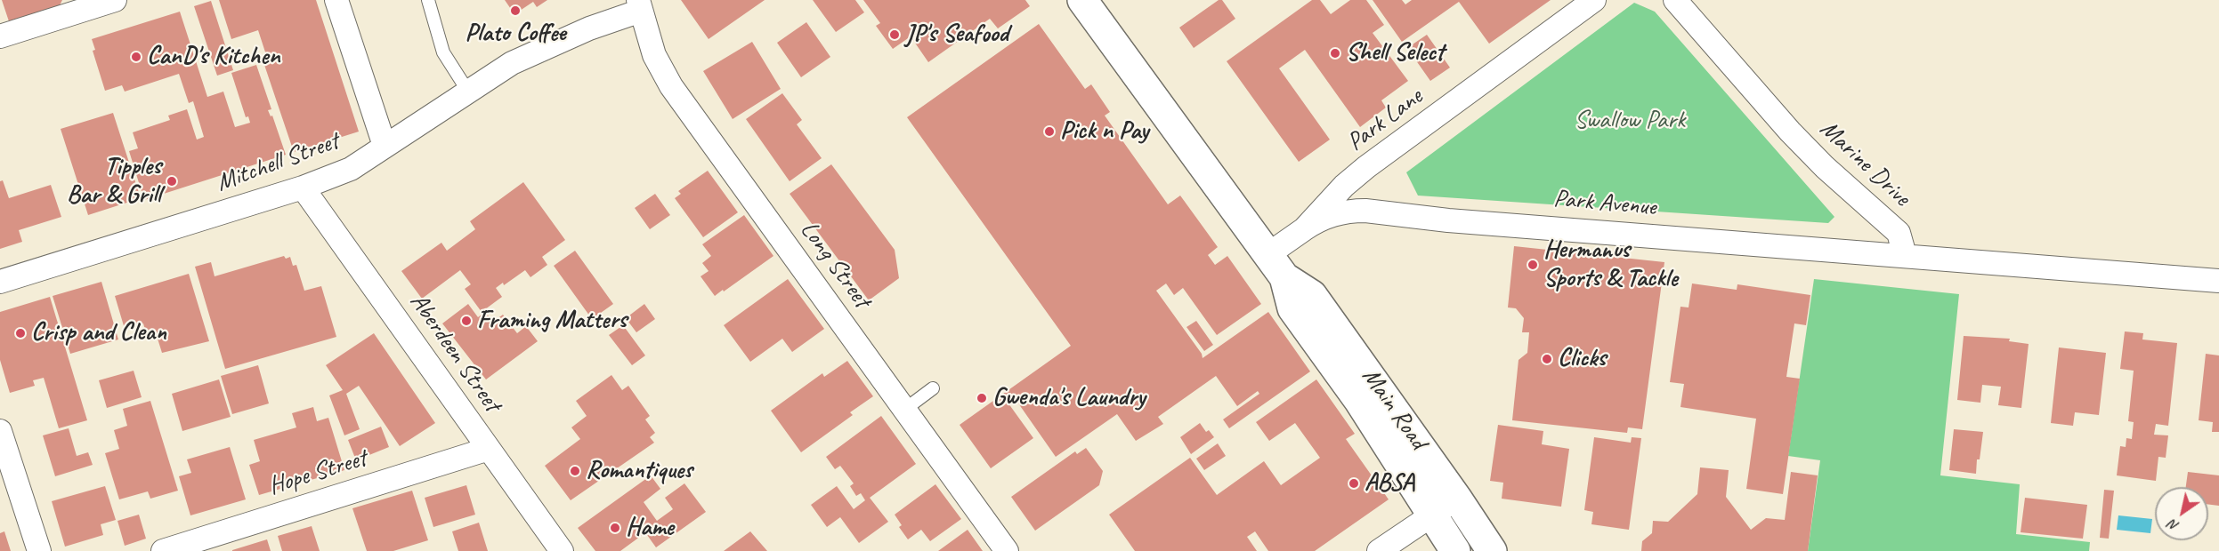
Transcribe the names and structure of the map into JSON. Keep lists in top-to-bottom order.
{
  "streets": {
    "main road": ["Main Road"],
    "street": [
      "Park Lane",
      "Mitchell Street",
      "Marine Drive",
      "Park Avenue",
      "Long Street",
      "Aberdeen Street",
      "Hope Street"
    ]
  },
  "crossings": [
    ["Park Lane", "Park Avenue"],
    ["Park Lane", "Main Road"],
    ["Mitchell Street", "Long Street"],
    ["Mitchell Street", "Aberdeen Street"],
    ["Marine Drive", "Park Avenue"],
    ["Aberdeen Street", "Hope Street"]
  ],
  "parks": ["Swallow Park"],
  "places": [
    "Plato Coffee",
    "JP's Seafood",
    "Shell Select",
    "CanD's Kitchen",
    "Pick n Pay",
    "Tipples Bar & Grill",
    "Hermanus Sports & Tackle",
    "Framing Matters",
    "Crisp and Clean",
    "Clicks",
    "Gwenda's Laundry",
    "Romantiques",
    "ABSA",
    "Hame"
  ],
  "north": "bottom left"
}
